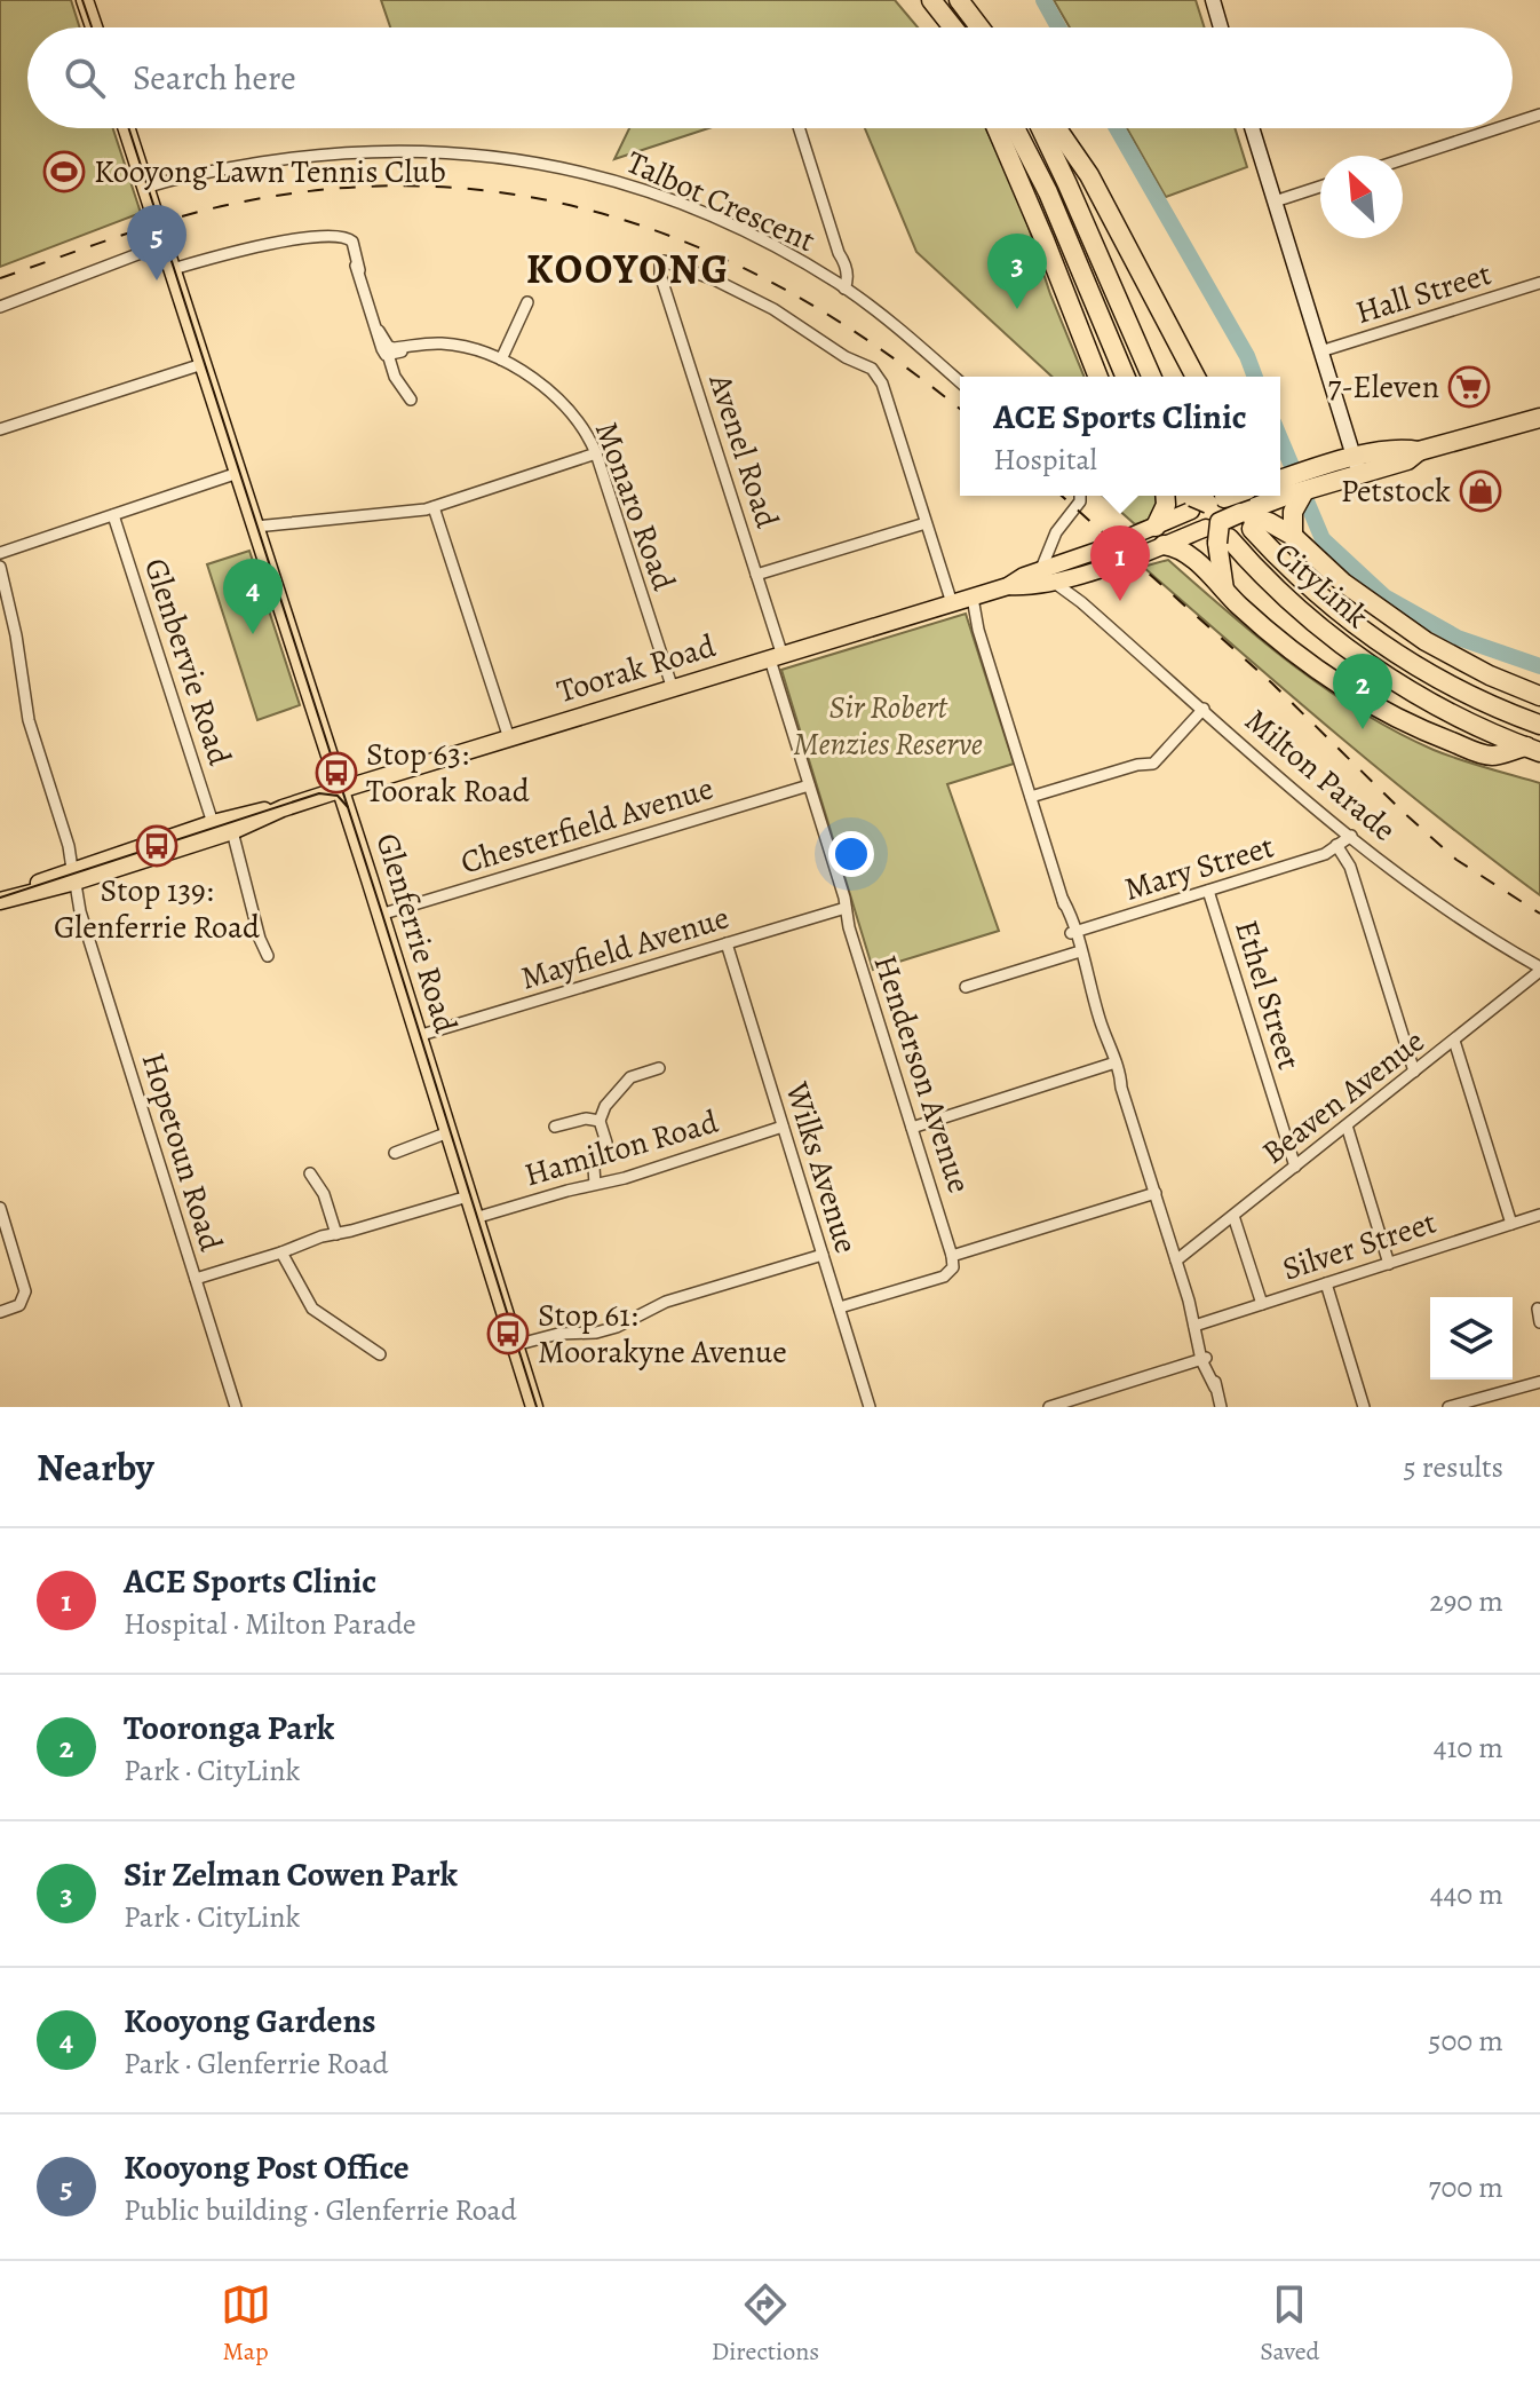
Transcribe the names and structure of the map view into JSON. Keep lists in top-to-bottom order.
{
  "streets": {
    "highway": ["CityLink", "Toorak Road"],
    "main road": ["Glenferrie Road"],
    "street": [
      "Talbot Crescent",
      "Hall Street",
      "Avenel Road",
      "Monaro Road",
      "Glenbervie Road",
      "Milton Parade",
      "Chesterfield Avenue",
      "Mary Street",
      "Mayfield Avenue",
      "Ethel Street",
      "Henderson Avenue",
      "Beaven Avenue",
      "Hamilton Road",
      "Hopetoun Road",
      "Wilks Avenue",
      "Silver Street"
    ]
  },
  "crossings": [
    ["Talbot Crescent", "Glenferrie Road"],
    ["Avenel Road", "Toorak Road"],
    ["Avenel Road", "Chesterfield Avenue"],
    ["Avenel Road", "Henderson Avenue"],
    ["Monaro Road", "Toorak Road"],
    ["CityLink", "Toorak Road"],
    ["Glenbervie Road", "Toorak Road"],
    ["Toorak Road", "Milton Parade"],
    ["Toorak Road", "Glenferrie Road"],
    ["Toorak Road", "Hopetoun Road"],
    ["Milton Parade", "Beaven Avenue"],
    ["Chesterfield Avenue", "Glenferrie Road"],
    ["Chesterfield Avenue", "Henderson Avenue"],
    ["Mary Street", "Ethel Street"],
    ["Glenferrie Road", "Mayfield Avenue"],
    ["Glenferrie Road", "Hamilton Road"],
    ["Mayfield Avenue", "Henderson Avenue"],
    ["Mayfield Avenue", "Wilks Avenue"],
    ["Ethel Street", "Beaven Avenue"],
    ["Hamilton Road", "Wilks Avenue"]
  ],
  "districts": ["KOOYONG"],
  "parks": ["Sir Robert Menzies Reserve"],
  "places": {
    "sports": ["Kooyong Lawn Tennis Club"],
    "supermarket": ["7-Eleven"],
    "shop": ["Petstock"],
    "bus stop": ["Stop 63: Toorak Road", "Stop 139: Glenferrie Road", "Stop 61: Moorakyne Avenue"]
  },
  "north": "top left",
  "page": {
    "search": "Search here",
    "pins": [
      "5",
      "3",
      "1",
      "4",
      "2"
    ],
    "popup": ["ACE Sports Clinic", "Hospital"],
    "heading": ["Nearby", "5 results"],
    "list": [
      {
        "mark": "1",
        "name": "ACE Sports Clinic",
        "note": "Hospital · Milton Parade",
        "value": "290 m"
      },
      {
        "mark": "2",
        "name": "Tooronga Park",
        "note": "Park · CityLink",
        "value": "410 m"
      },
      {
        "mark": "3",
        "name": "Sir Zelman Cowen Park",
        "note": "Park · CityLink",
        "value": "440 m"
      },
      {
        "mark": "4",
        "name": "Kooyong Gardens",
        "note": "Park · Glenferrie Road",
        "value": "500 m"
      },
      {
        "mark": "5",
        "name": "Kooyong Post Office",
        "note": "Public building · Glenferrie Road",
        "value": "700 m"
      }
    ],
    "nav": ["Map", "Directions", "Saved"]
  }
}
